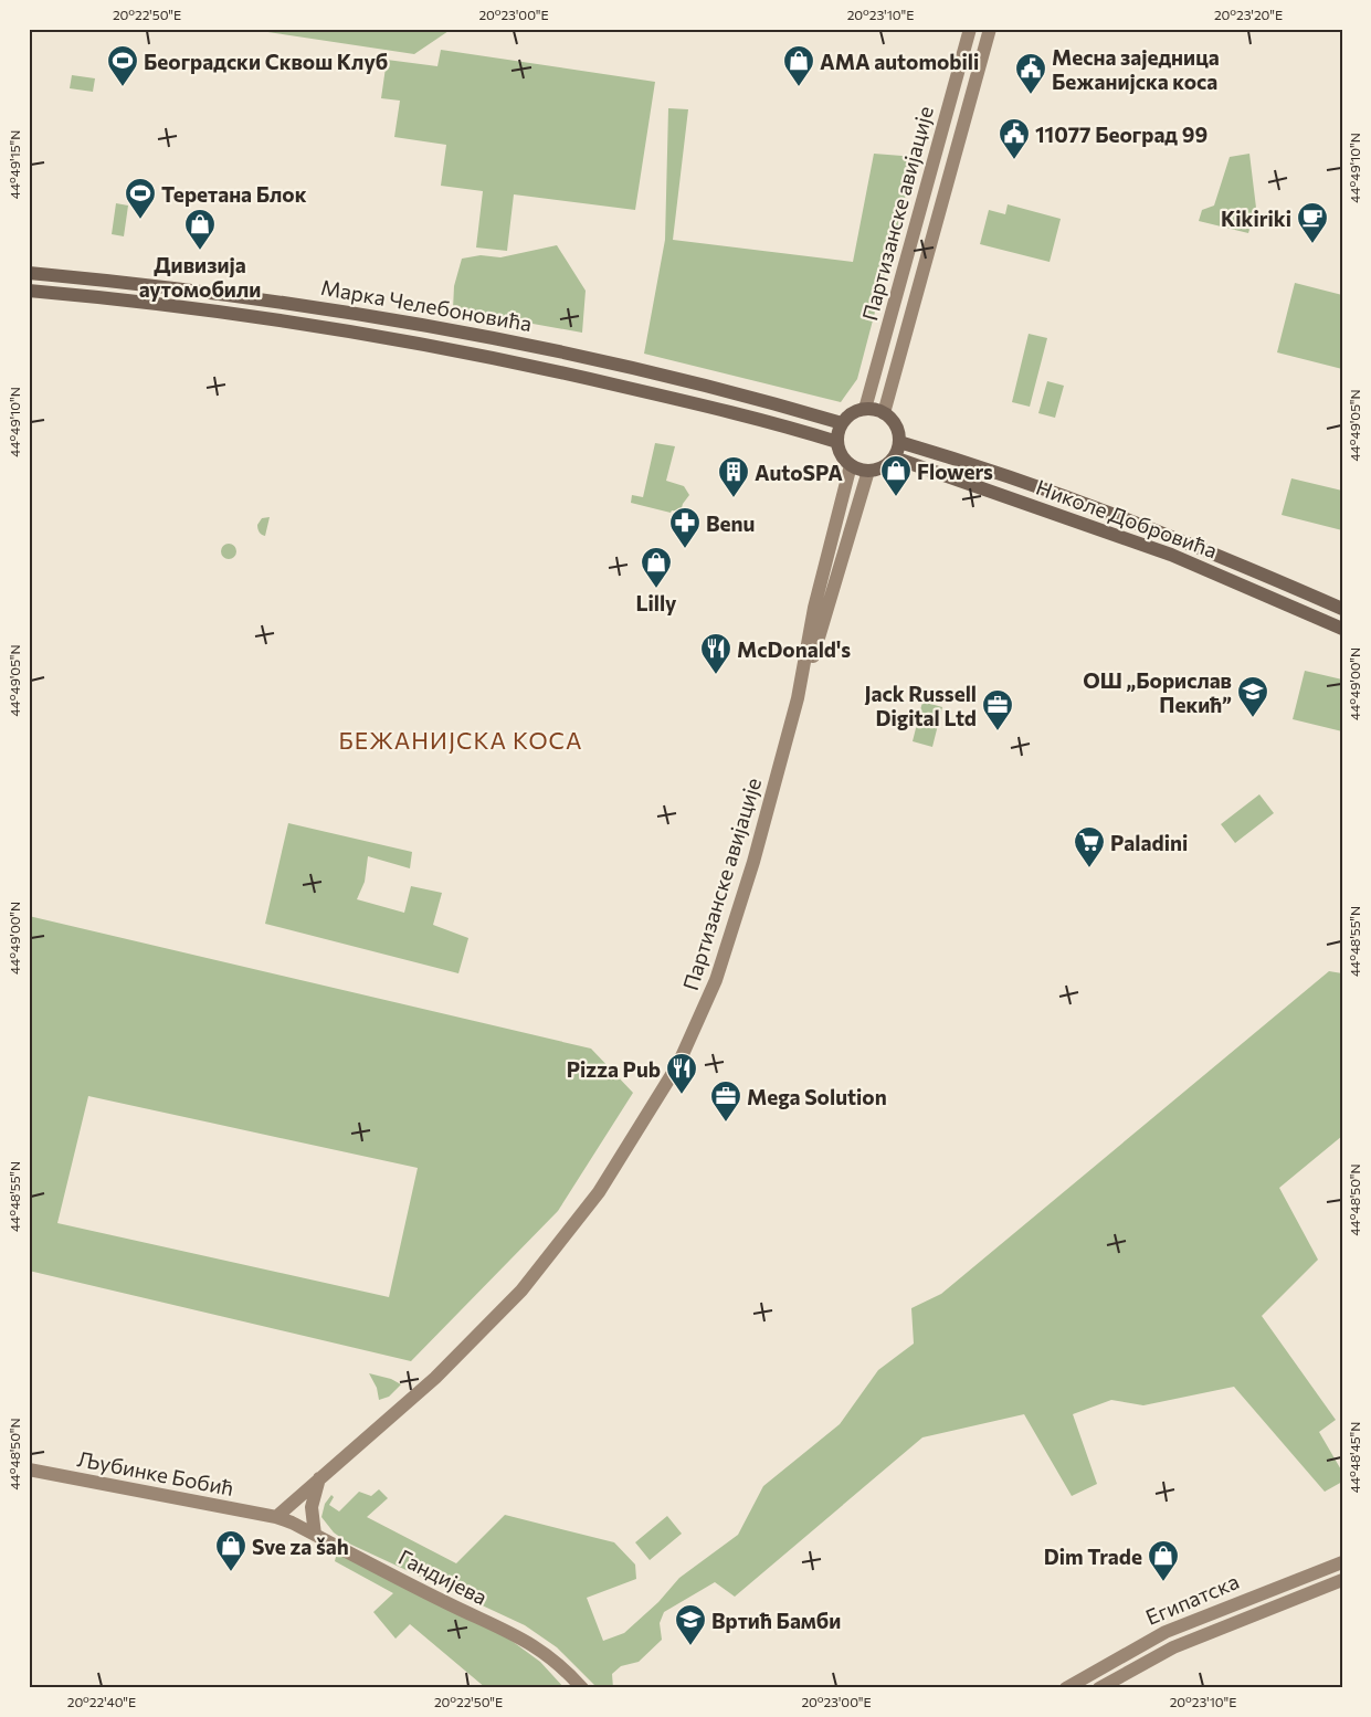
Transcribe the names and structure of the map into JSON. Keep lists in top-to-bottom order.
{
  "streets": {
    "main road": [
      "Партизанске авијације",
      "Марка Челебоновића",
      "Николе Добровића",
      "Љубинке Бобић",
      "Гандијева",
      "Египатска"
    ]
  },
  "crossings": [
    ["Партизанске авијације", "Марка Челебоновића"],
    ["Партизанске авијације", "Николе Добровића"],
    ["Партизанске авијације", "Љубинке Бобић"],
    ["Партизанске авијације", "Гандијева"],
    ["Марка Челебоновића", "Николе Добровића"],
    ["Љубинке Бобић", "Гандијева"]
  ],
  "districts": ["БЕЖАНИЈСКА КОСА"],
  "places": {
    "sports": ["Београдски Сквош Клуб", "Теретана Блок"],
    "shop": [
      "AMA automobili",
      "Дивизија аутомобили",
      "Flowers",
      "Lilly",
      "Sve za šah",
      "Dim Trade"
    ],
    "public building": ["Месна заједница Бежанијска коса", "11077 Београд 99"],
    "cafe": ["Kikiriki"],
    "building": ["AutoSPA"],
    "pharmacy": ["Benu"],
    "restaurant": ["McDonald's", "Pizza Pub"],
    "school or university": ["ОШ „Борислав Пекић”", "Вртић Бамби"],
    "office": ["Jack Russell Digital Ltd", "Mega Solution"],
    "supermarket": ["Paladini"]
  },
  "coordinates": [
    "20°22'50\"E",
    "20°23'00\"E",
    "20°23'10\"E",
    "20°23'20\"E",
    "44°49'15\"N",
    "44°49'10\"N",
    "44°49'05\"N",
    "44°49'00\"N",
    "44°48'55\"N",
    "44°48'50\"N",
    "44°48'45\"N",
    "20°22'40\"E"
  ]
}
